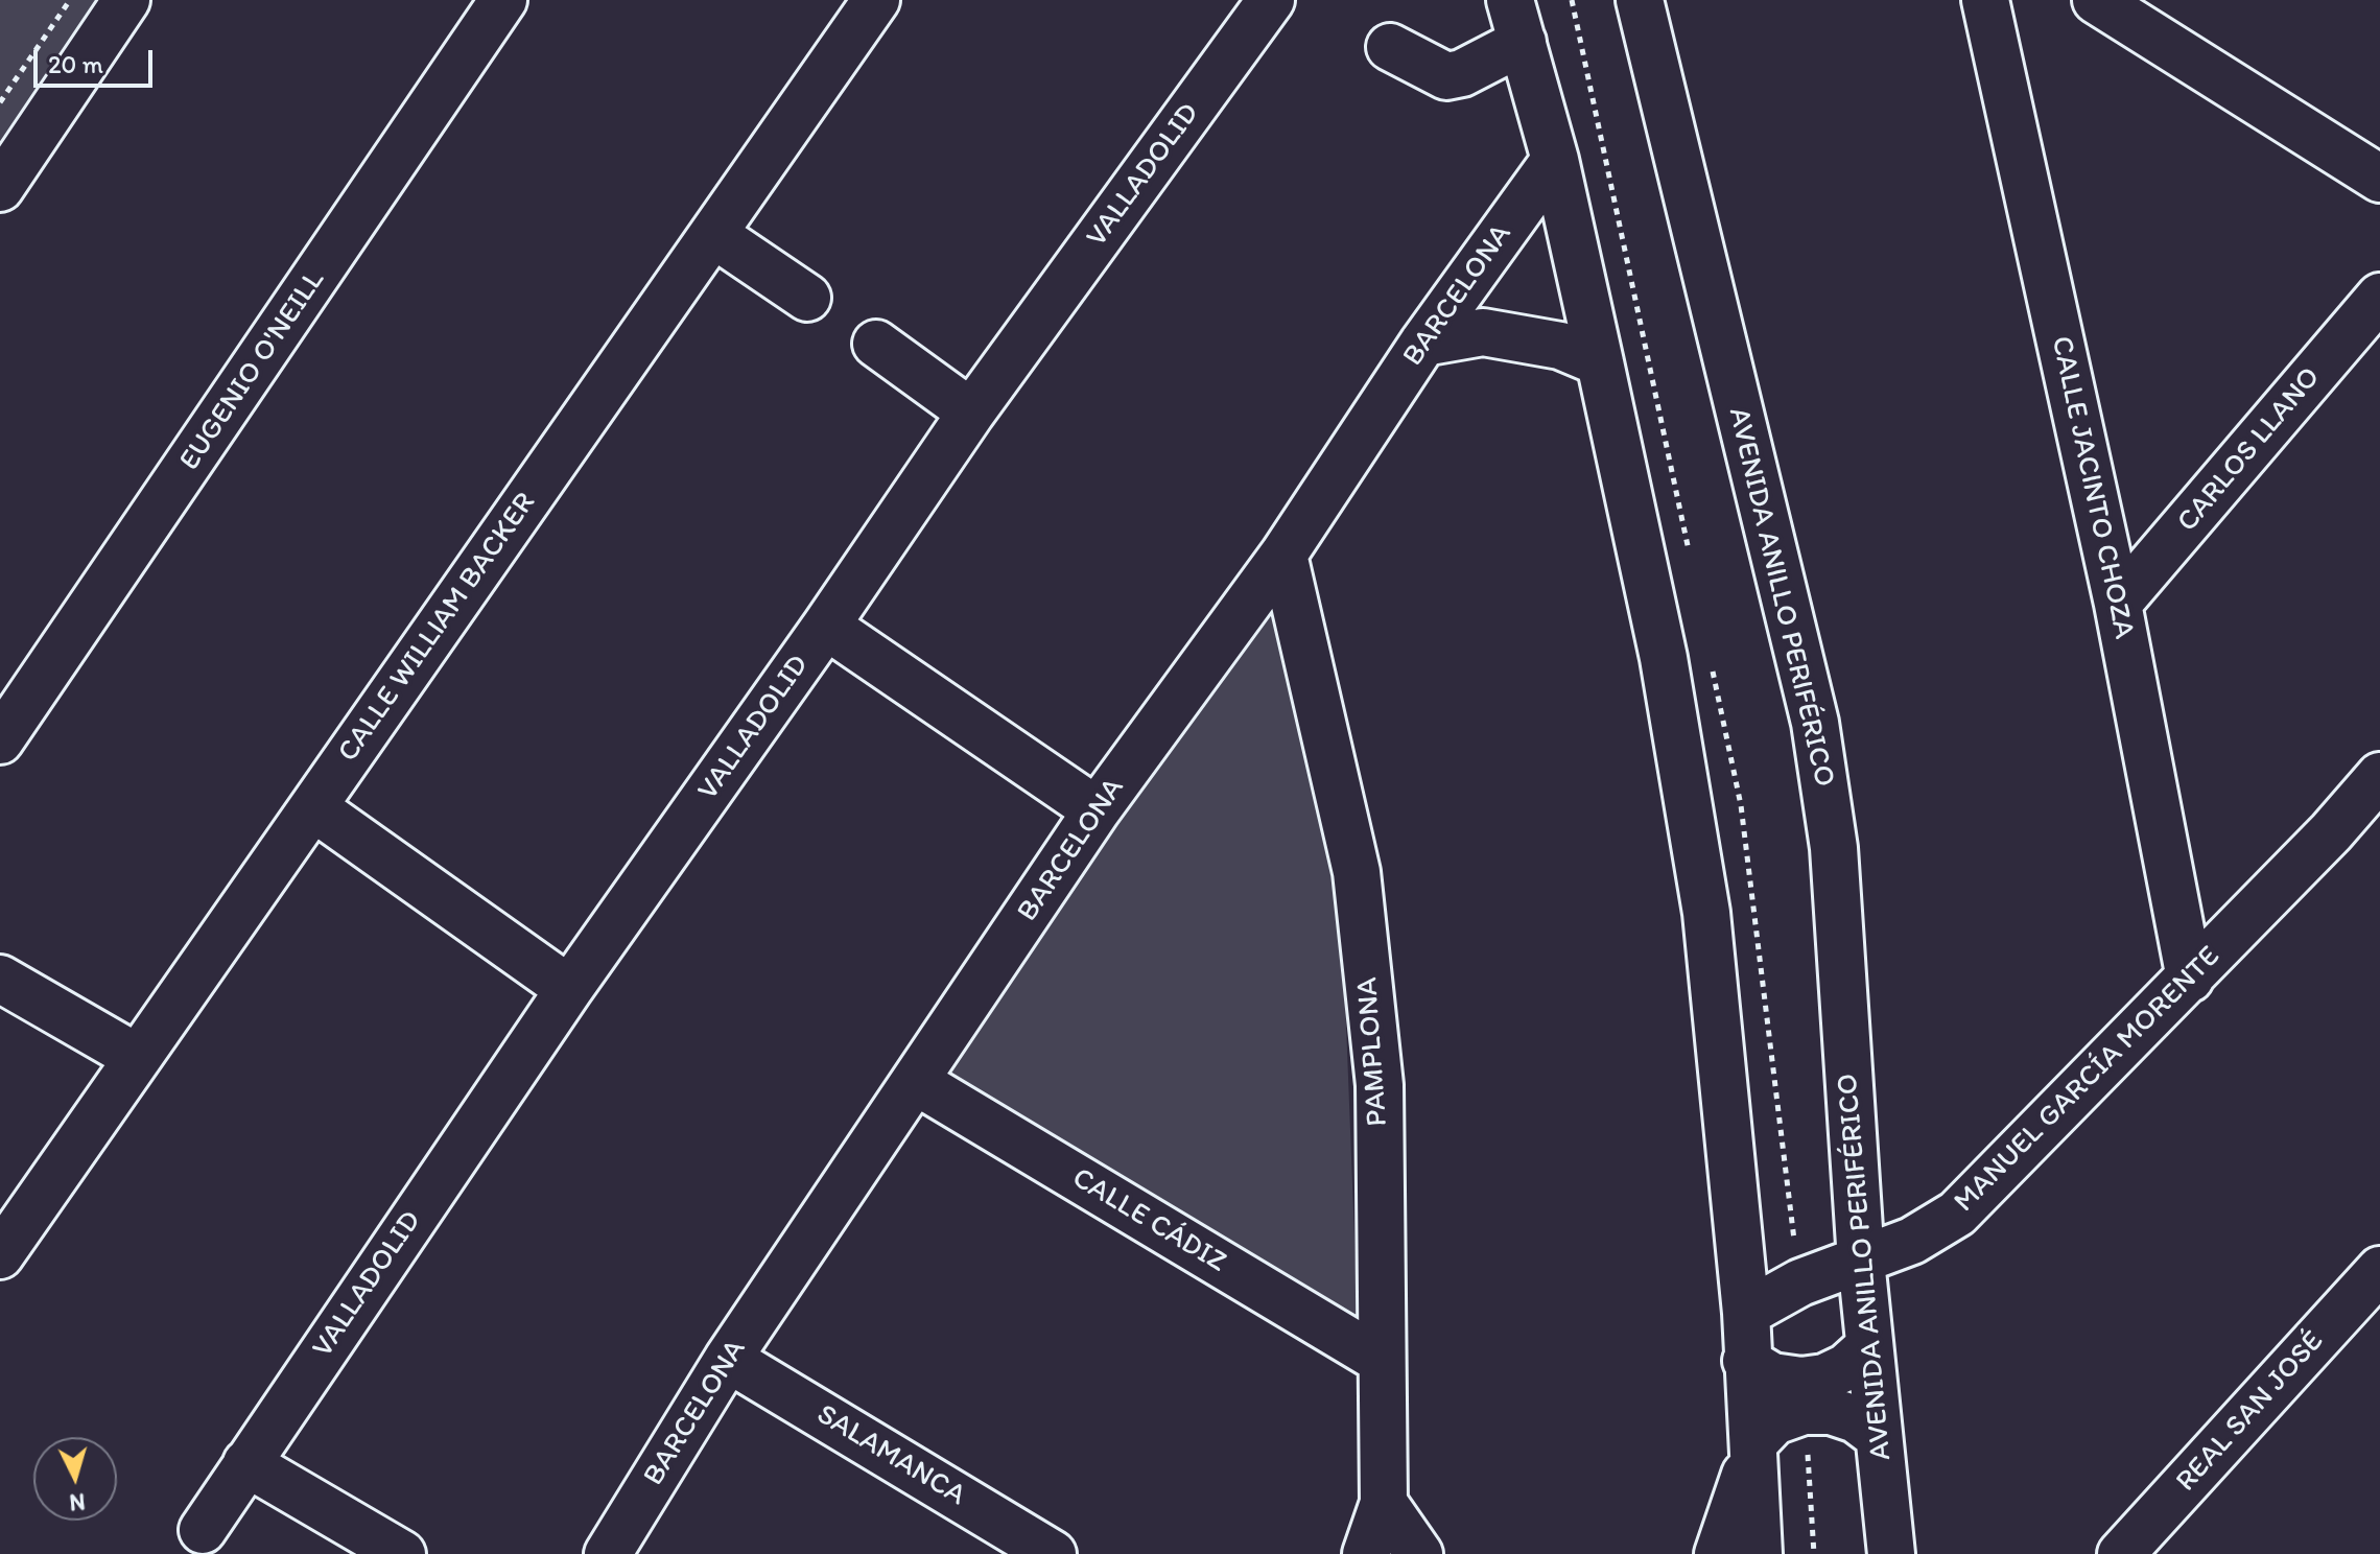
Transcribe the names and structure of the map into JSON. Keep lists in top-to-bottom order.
{
  "streets": {
    "street": [
      "VALLADOLID",
      "BARCELONA",
      "EUGENIO O'NEILL",
      "CARLOS LLANO",
      "CALLE JACINTO CHOZA",
      "AVENIDA ANILLO PERIFÉRICO",
      "CALLE WILLIAM BACKER",
      "PAMPLONA",
      "MANUEL GARCÍA MORENTE",
      "CALLE CÁDIZ",
      "REAL SAN JOSÉ",
      "SALAMANCA"
    ]
  },
  "crossings": [
    ["BARCELONA", "PAMPLONA"],
    ["BARCELONA", "CALLE CÁDIZ"],
    ["BARCELONA", "SALAMANCA"],
    ["CARLOS LLANO", "CALLE JACINTO CHOZA"],
    ["CALLE JACINTO CHOZA", "MANUEL GARCÍA MORENTE"],
    ["AVENIDA ANILLO PERIFÉRICO", "MANUEL GARCÍA MORENTE"],
    ["PAMPLONA", "CALLE CÁDIZ"]
  ],
  "scale_bar": "20 m",
  "north": "bottom"
}
